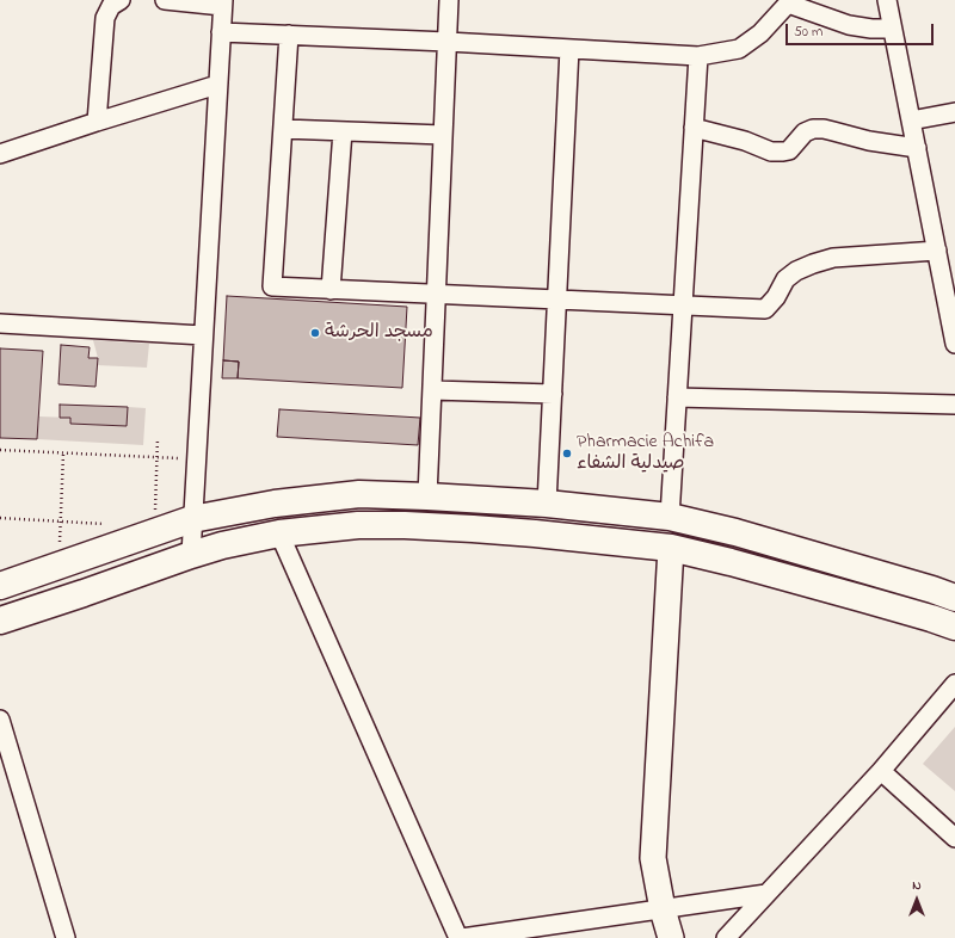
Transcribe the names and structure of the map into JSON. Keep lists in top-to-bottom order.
{
  "places": ["مسجد الحرشة", "Pharmacie Achifa صيدلية الشفاء"],
  "scale_bar": "50 m",
  "north": "top"
}
